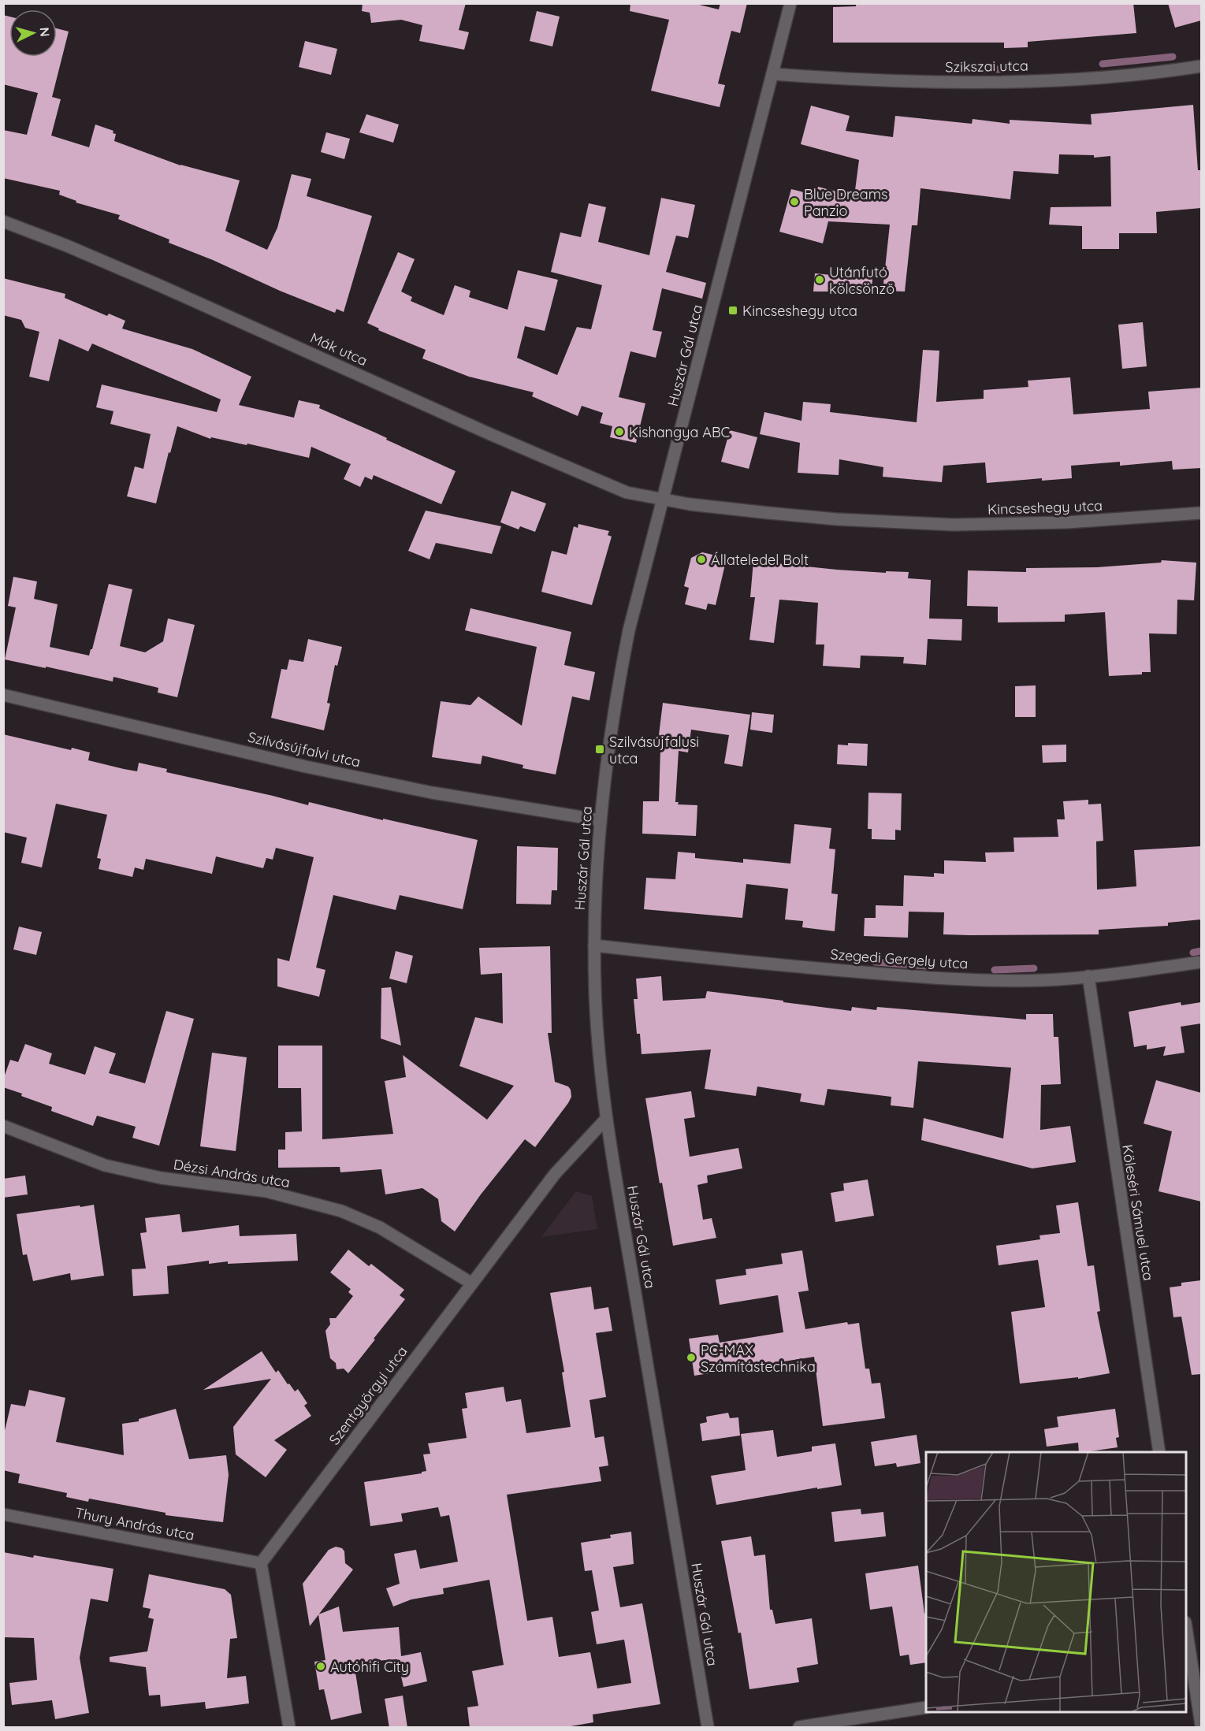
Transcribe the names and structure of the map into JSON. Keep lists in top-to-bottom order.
{
  "streets": {
    "street": [
      "Szikszai utca",
      "Mák utca",
      "Huszár Gál utca",
      "Kincseshegy utca",
      "Szilvásújfalvi utca",
      "Szegedi Gergely utca",
      "Dézsi András utca",
      "Köleséri Sámuel utca",
      "Szentgyörgyi utca",
      "Thury András utca"
    ]
  },
  "crossings": [
    ["Szikszai utca", "Huszár Gál utca"],
    ["Mák utca", "Huszár Gál utca"],
    ["Mák utca", "Kincseshegy utca"],
    ["Huszár Gál utca", "Kincseshegy utca"],
    ["Huszár Gál utca", "Szilvásújfalvi utca"],
    ["Huszár Gál utca", "Szegedi Gergely utca"],
    ["Huszár Gál utca", "Szentgyörgyi utca"],
    ["Szegedi Gergely utca", "Köleséri Sámuel utca"],
    ["Dézsi András utca", "Szentgyörgyi utca"],
    ["Szentgyörgyi utca", "Thury András utca"]
  ],
  "places": {
    "other": [
      "Blue Dreams Panzio",
      "Utánfutó kölcsönző",
      "Kishangya ABC",
      "Állateledel Bolt",
      "PC-MAX Számítástechnika",
      "Autóhifi City"
    ],
    "transit": ["Kincseshegy utca", "Szilvásújfalusi utca"]
  },
  "north": "right"
}
